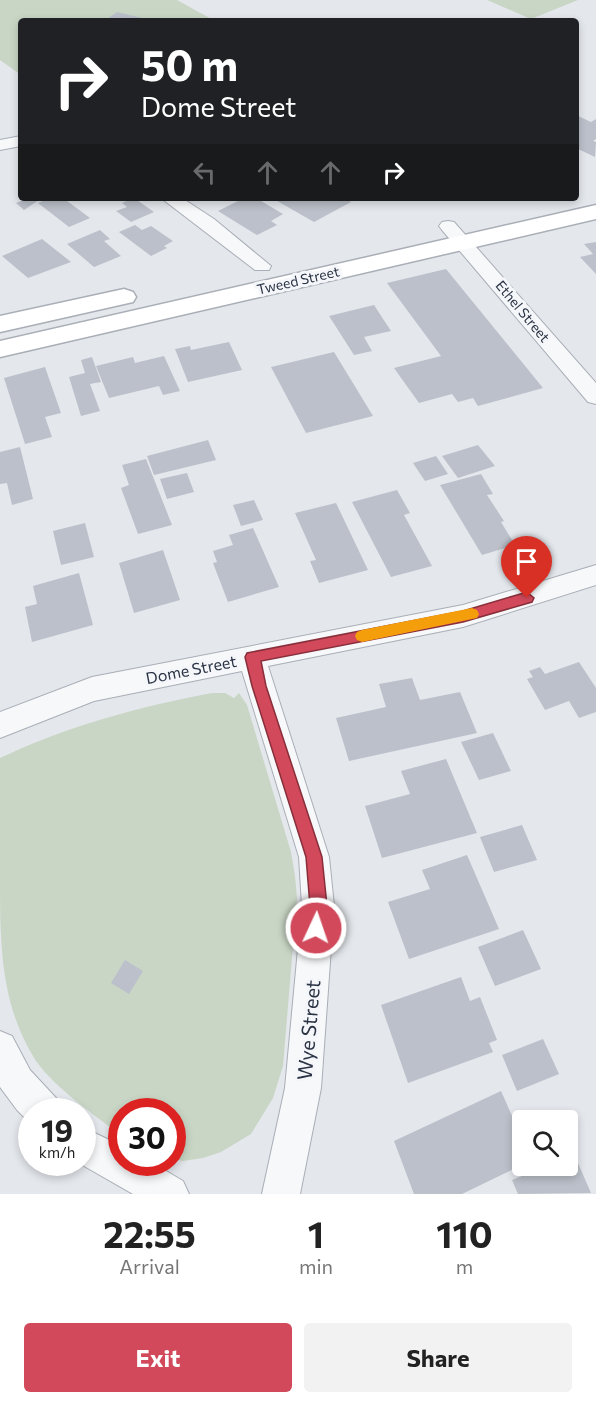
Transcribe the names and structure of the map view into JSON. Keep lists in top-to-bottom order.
{
  "streets": {
    "main road": ["Tweed Street"],
    "street": ["Ethel Street", "Dome Street", "Wye Street"]
  },
  "crossings": [
    ["Tweed Street", "Ethel Street"],
    ["Dome Street", "Wye Street"]
  ],
  "page": {
    "turn": ["50 m", "Dome Street"],
    "speed": "19 km/h",
    "limit": "30",
    "eta": [
      "22:55",
      "Arrival",
      "1",
      "min",
      "110",
      "m"
    ],
    "buttons": ["Exit", "Share"]
  }
}
